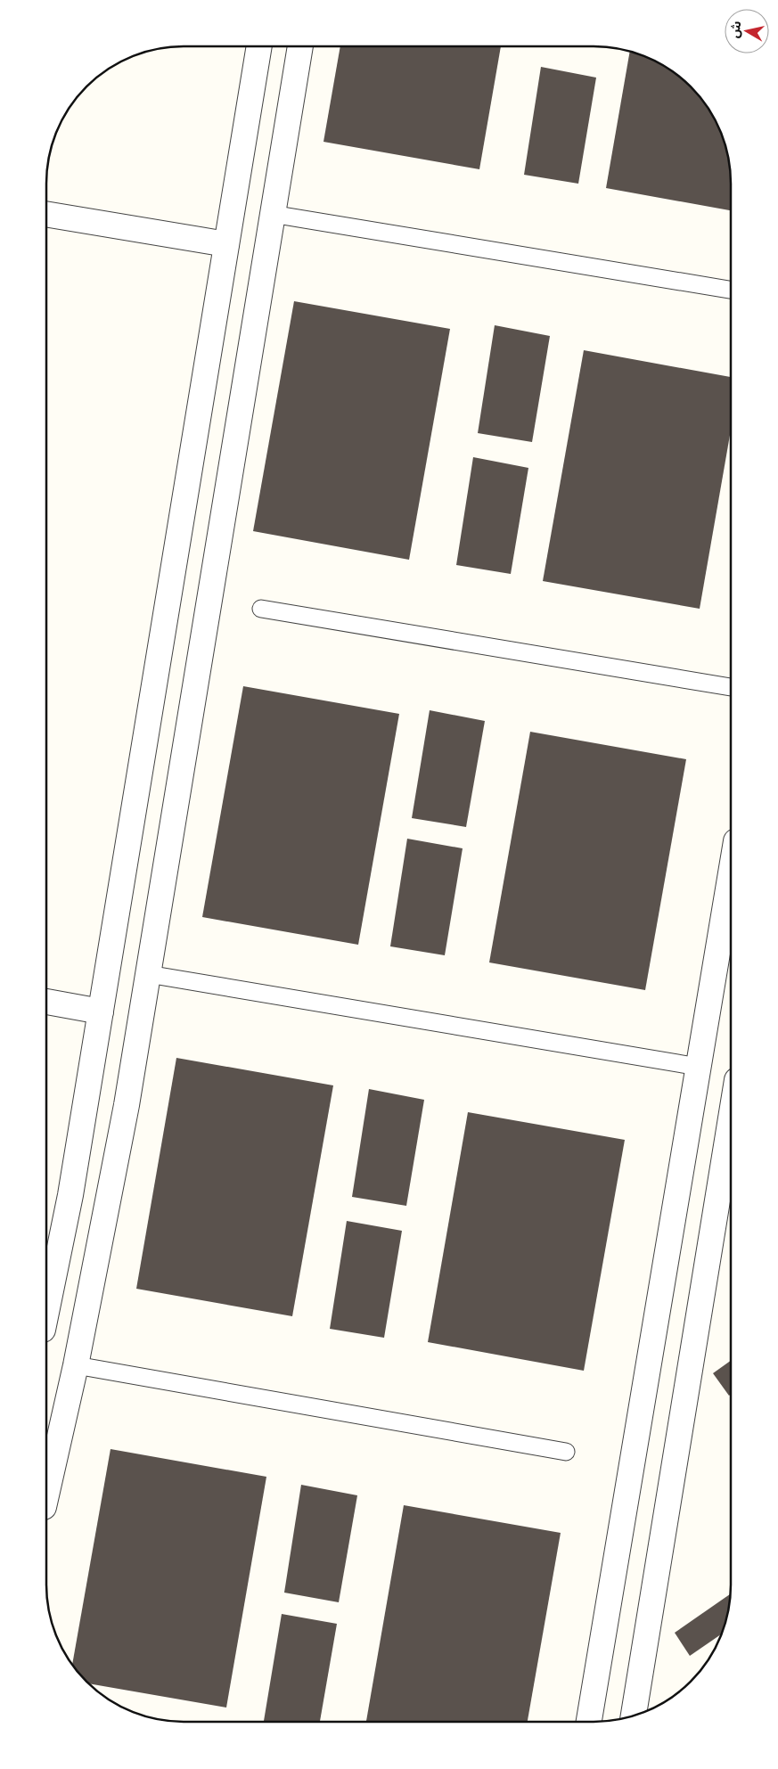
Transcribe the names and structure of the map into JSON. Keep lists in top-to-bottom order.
{
  "north": "left"
}
